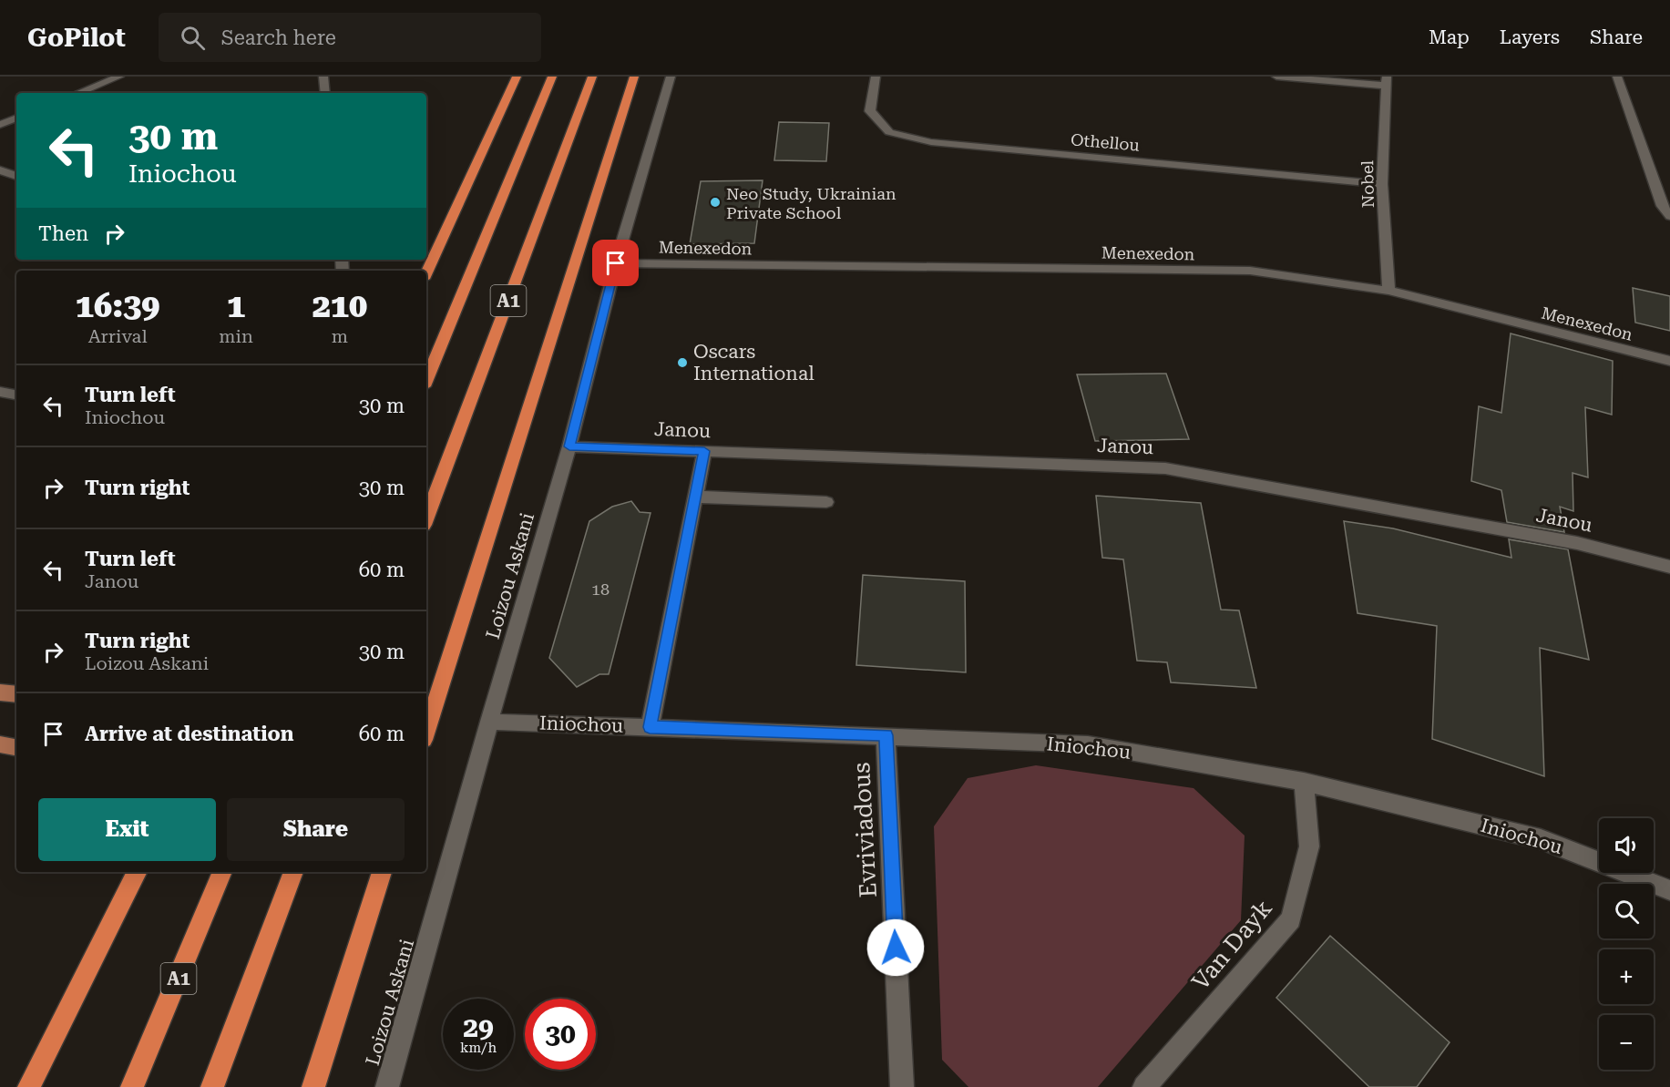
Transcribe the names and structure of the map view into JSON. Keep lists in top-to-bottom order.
{
  "streets": {
    "highway": ["A1"],
    "street": [
      "Othellou",
      "Nobel",
      "Menexedon",
      "Janou",
      "Loizou Askani",
      "Iniochou",
      "Evriviadous",
      "Van Dayk"
    ]
  },
  "crossings": [
    ["Othellou", "Nobel"],
    ["Nobel", "Menexedon"],
    ["Menexedon", "Loizou Askani"],
    ["Janou", "Loizou Askani"],
    ["Loizou Askani", "Iniochou"],
    ["Iniochou", "Evriviadous"],
    ["Iniochou", "Van Dayk"]
  ],
  "places": ["Neo Study, Ukrainian Private School", "Oscars International"],
  "house_numbers": ["18"],
  "page": {
    "header": "GoPilot",
    "search": "Search here",
    "nav": ["Map", "Layers", "Share"],
    "turn": ["30 m", "Iniochou"],
    "then": "Then",
    "eta": [
      "16:39",
      "Arrival",
      "1",
      "min",
      "210",
      "m"
    ],
    "list": [
      {
        "name": "Turn left",
        "note": "Iniochou",
        "value": "30 m"
      },
      {
        "name": "Turn right",
        "value": "30 m"
      },
      {
        "name": "Turn left",
        "note": "Janou",
        "value": "60 m"
      },
      {
        "name": "Turn right",
        "note": "Loizou Askani",
        "value": "30 m"
      },
      {
        "name": "Arrive at destination",
        "value": "60 m"
      }
    ],
    "buttons": ["Exit", "Share"],
    "map_buttons": ["+", "−"],
    "speed": "29 km/h",
    "limit": "30"
  }
}
